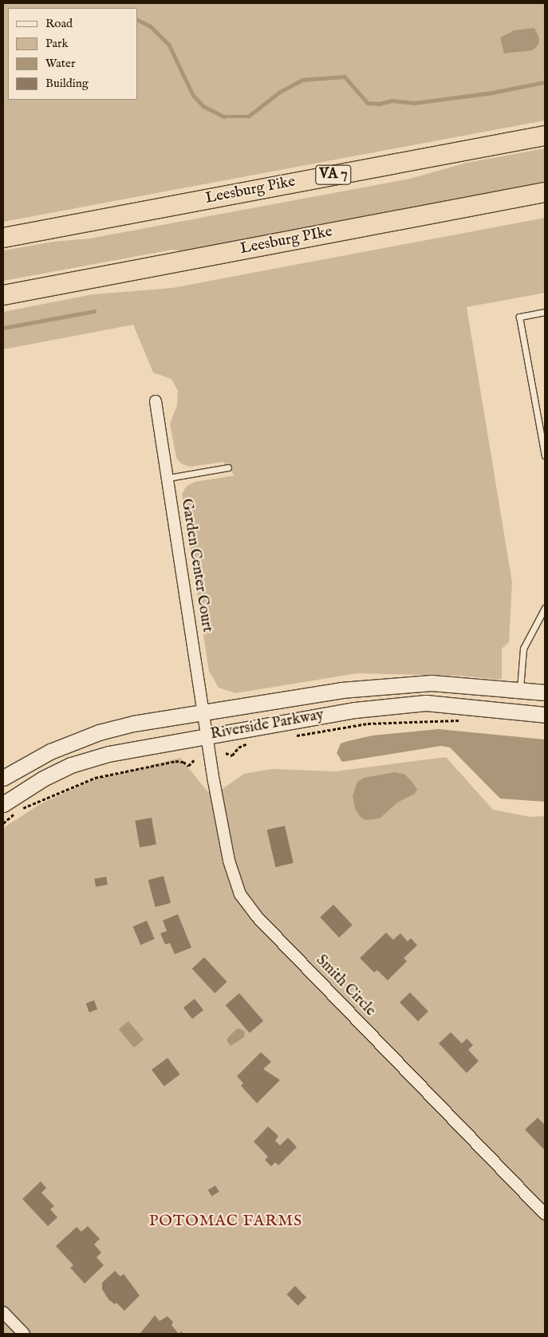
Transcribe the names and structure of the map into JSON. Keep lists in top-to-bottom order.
{
  "streets": {
    "highway": ["VA 7", "Leesburg Pike", "Leesburg PIke"],
    "main road": ["Riverside Parkway"],
    "street": ["Garden Center Court", "Smith Circle"]
  },
  "crossings": [
    ["Garden Center Court", "Riverside Parkway"],
    ["Garden Center Court", "Smith Circle"],
    ["Riverside Parkway", "Smith Circle"]
  ],
  "districts": ["POTOMAC FARMS"],
  "legend": [
    "Road",
    "Park",
    "Water",
    "Building"
  ]
}
